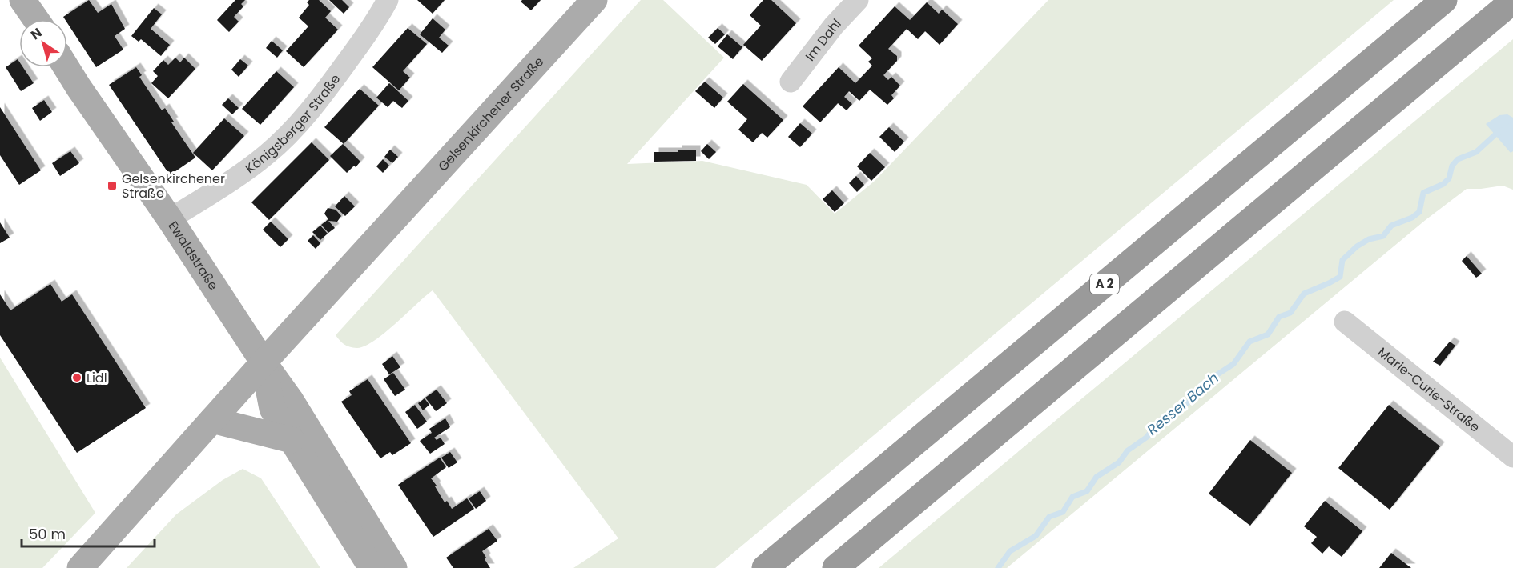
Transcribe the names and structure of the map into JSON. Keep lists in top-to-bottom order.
{
  "streets": {
    "highway": ["A 2"],
    "main road": ["Gelsenkirchener Straße", "Ewaldstraße"],
    "street": ["Im Dahl", "Königsberger Straße", "Marie-Curie-Straße"]
  },
  "crossings": [
    ["Gelsenkirchener Straße", "Ewaldstraße"],
    ["Königsberger Straße", "Ewaldstraße"]
  ],
  "water": ["Resser Bach"],
  "places": {
    "transit": ["Gelsenkirchener Straße"],
    "other": ["Lidl"]
  },
  "scale_bar": "50 m",
  "north": "top left"
}
